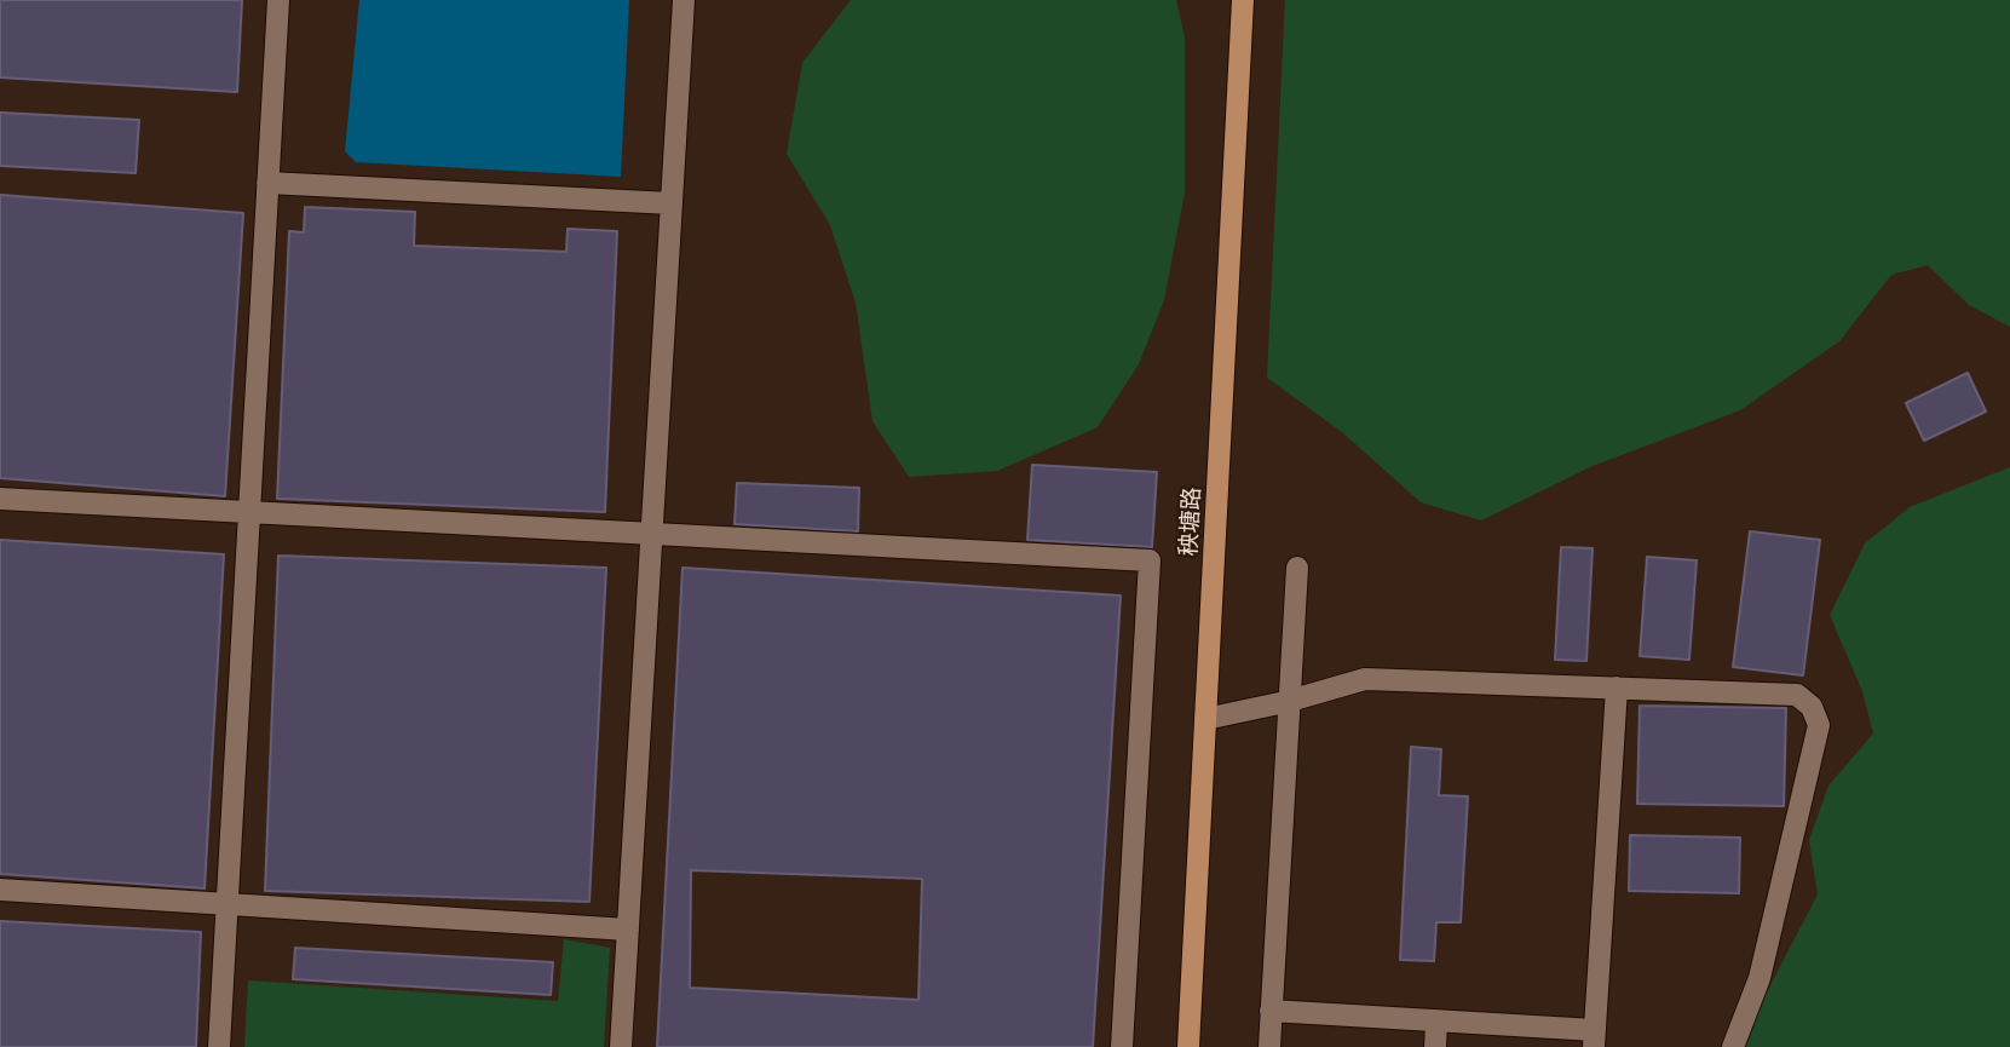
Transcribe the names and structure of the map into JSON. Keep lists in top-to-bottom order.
{
  "streets": {
    "main road": ["秧塘路"]
  }
}
